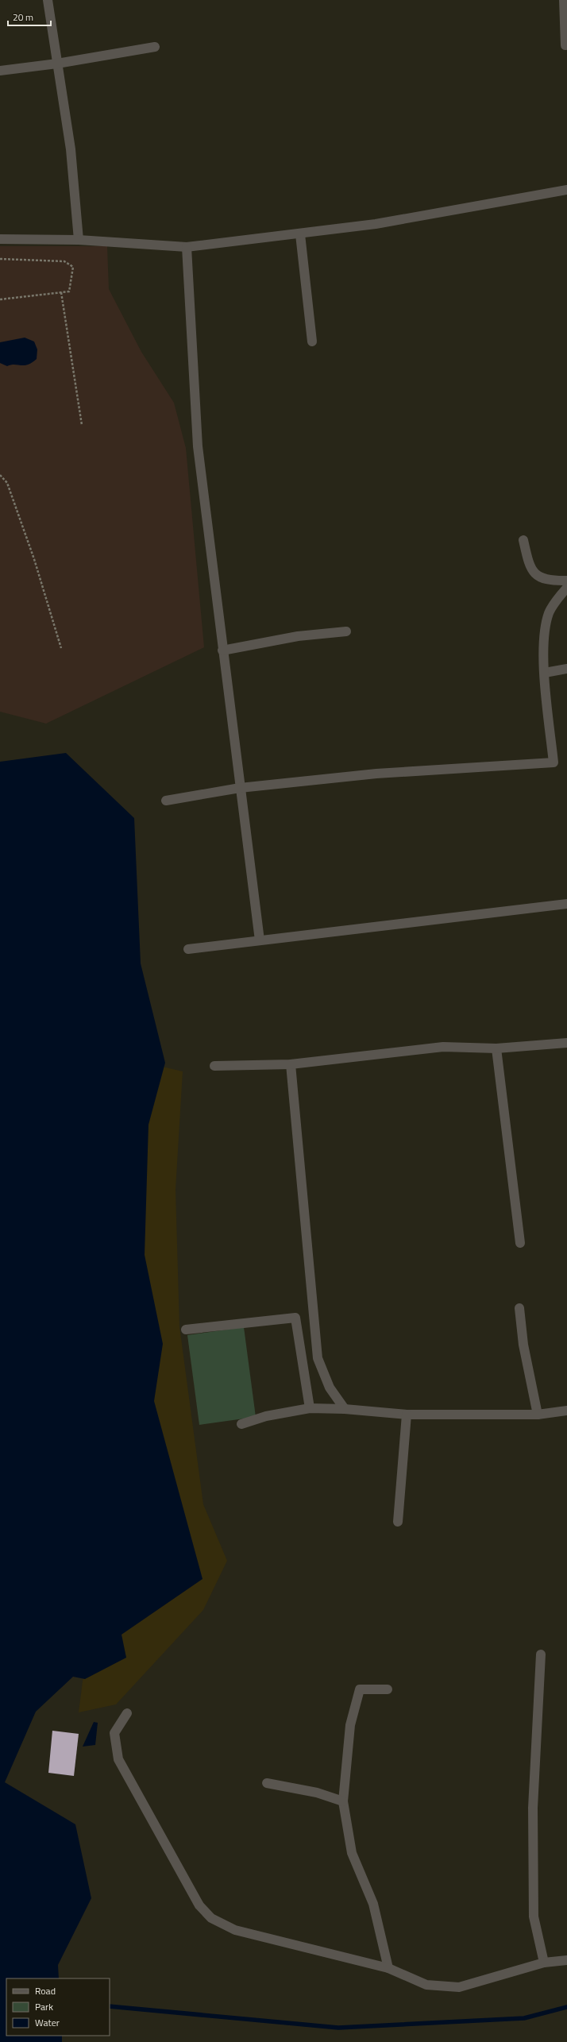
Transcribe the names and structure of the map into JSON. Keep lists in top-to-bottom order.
{
  "legend": ["Road", "Park", "Water"],
  "scale_bar": "20 m"
}
